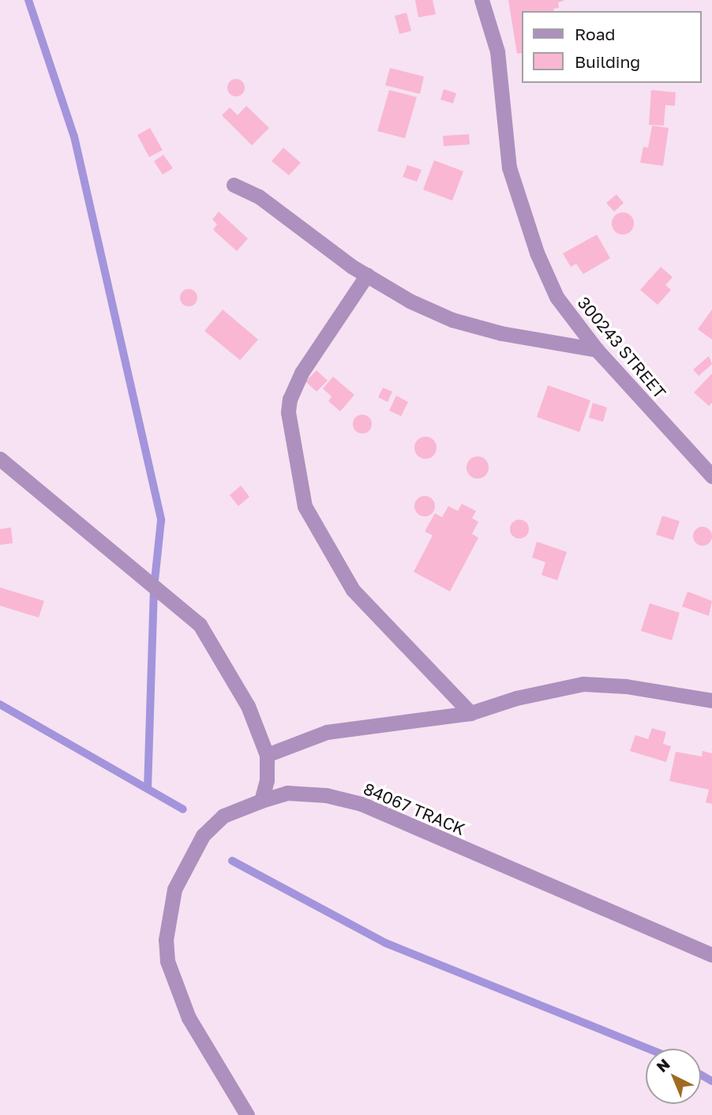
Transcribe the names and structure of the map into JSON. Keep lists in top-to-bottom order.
{
  "streets": {
    "street": ["300243 STREET", "84067 TRACK"]
  },
  "legend": ["Road", "Building"],
  "north": "top left"
}
